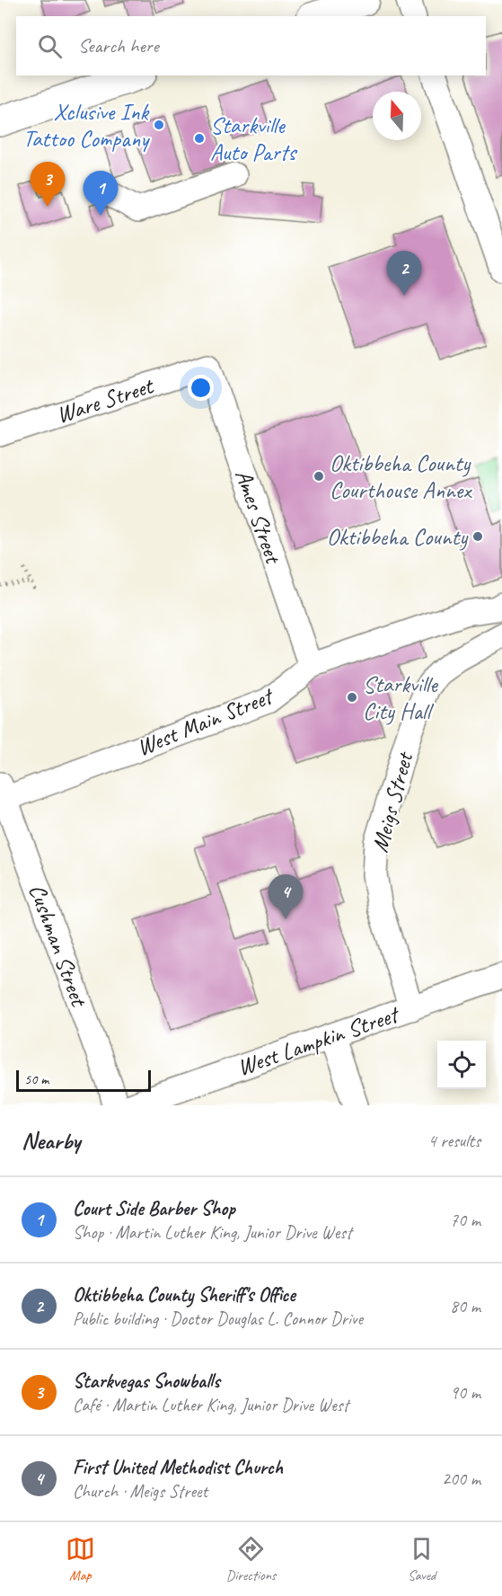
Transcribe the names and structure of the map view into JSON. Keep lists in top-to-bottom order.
{
  "streets": {
    "street": [
      "Ware Street",
      "Ames Street",
      "West Main Street",
      "Meigs Street",
      "Cushman Street",
      "West Lampkin Street"
    ]
  },
  "crossings": [
    ["Ware Street", "Ames Street"],
    ["Ames Street", "West Main Street"],
    ["West Main Street", "Meigs Street"],
    ["West Main Street", "Cushman Street"],
    ["Meigs Street", "West Lampkin Street"]
  ],
  "places": [
    "Xclusive Ink Tattoo Company",
    "Starkville Auto Parts",
    "Oktibbeha County Courthouse Annex",
    "Oktibbeha County",
    "Starkville City Hall"
  ],
  "scale_bar": "50 m",
  "north": "top",
  "page": {
    "search": "Search here",
    "pins": [
      "3",
      "1",
      "2",
      "4"
    ],
    "scale": "50 m",
    "heading": ["Nearby", "4 results"],
    "list": [
      {
        "mark": "1",
        "name": "Court Side Barber Shop",
        "note": "Shop · Martin Luther King, Junior Drive West",
        "value": "70 m"
      },
      {
        "mark": "2",
        "name": "Oktibbeha County Sheriff's Office",
        "note": "Public building · Doctor Douglas L. Connor Drive",
        "value": "80 m"
      },
      {
        "mark": "3",
        "name": "Starkvegas Snowballs",
        "note": "Café · Martin Luther King, Junior Drive West",
        "value": "90 m"
      },
      {
        "mark": "4",
        "name": "First United Methodist Church",
        "note": "Church · Meigs Street",
        "value": "200 m"
      }
    ],
    "nav": ["Map", "Directions", "Saved"]
  }
}
